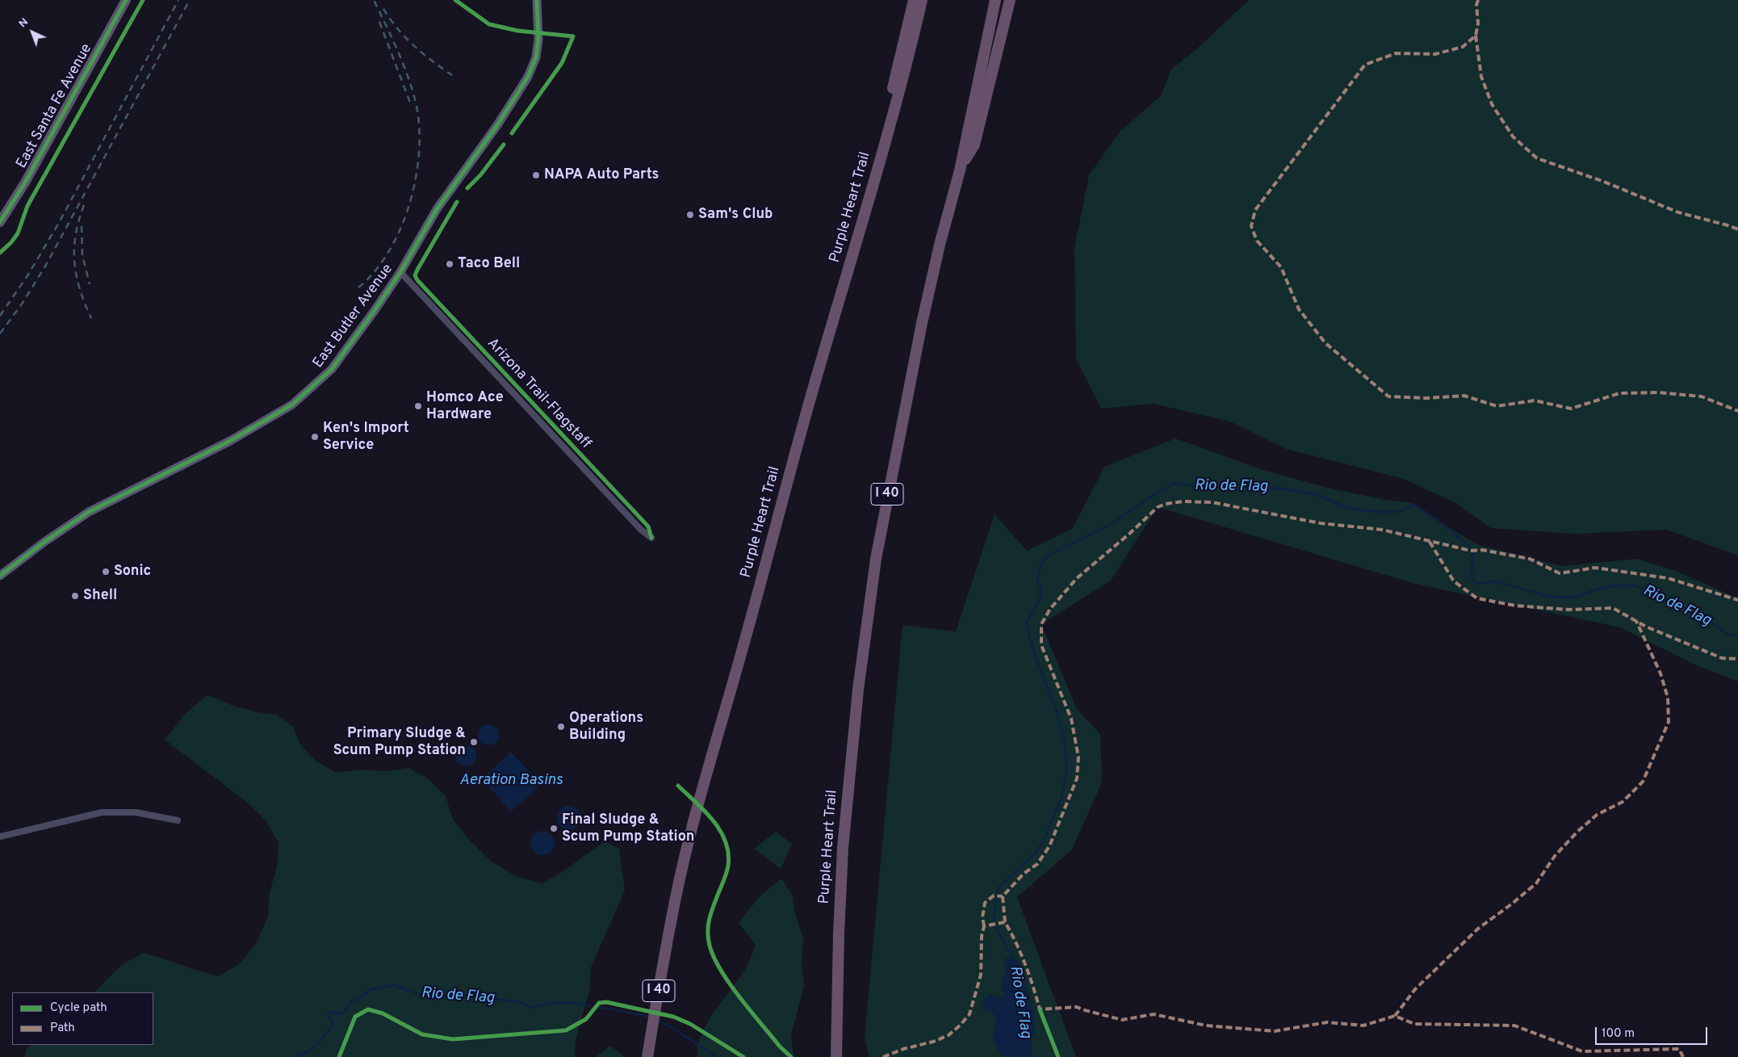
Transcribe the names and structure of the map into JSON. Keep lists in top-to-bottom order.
{
  "streets": {
    "highway": ["Purple Heart Trail", "I 40"],
    "main road": ["East Santa Fe Avenue", "East Butler Avenue"],
    "cycle path": ["Arizona Trail-Flagstaff"]
  },
  "water": ["Rio de Flag", "Aeration Basins"],
  "places": [
    "NAPA Auto Parts",
    "Sam's Club",
    "Taco Bell",
    "Homco Ace Hardware",
    "Ken's Import Service",
    "Sonic",
    "Shell",
    "Operations Building",
    "Primary Sludge & Scum Pump Station",
    "Final Sludge & Scum Pump Station"
  ],
  "legend": ["Cycle path", "Path"],
  "scale_bar": "100 m",
  "north": "top left"
}
